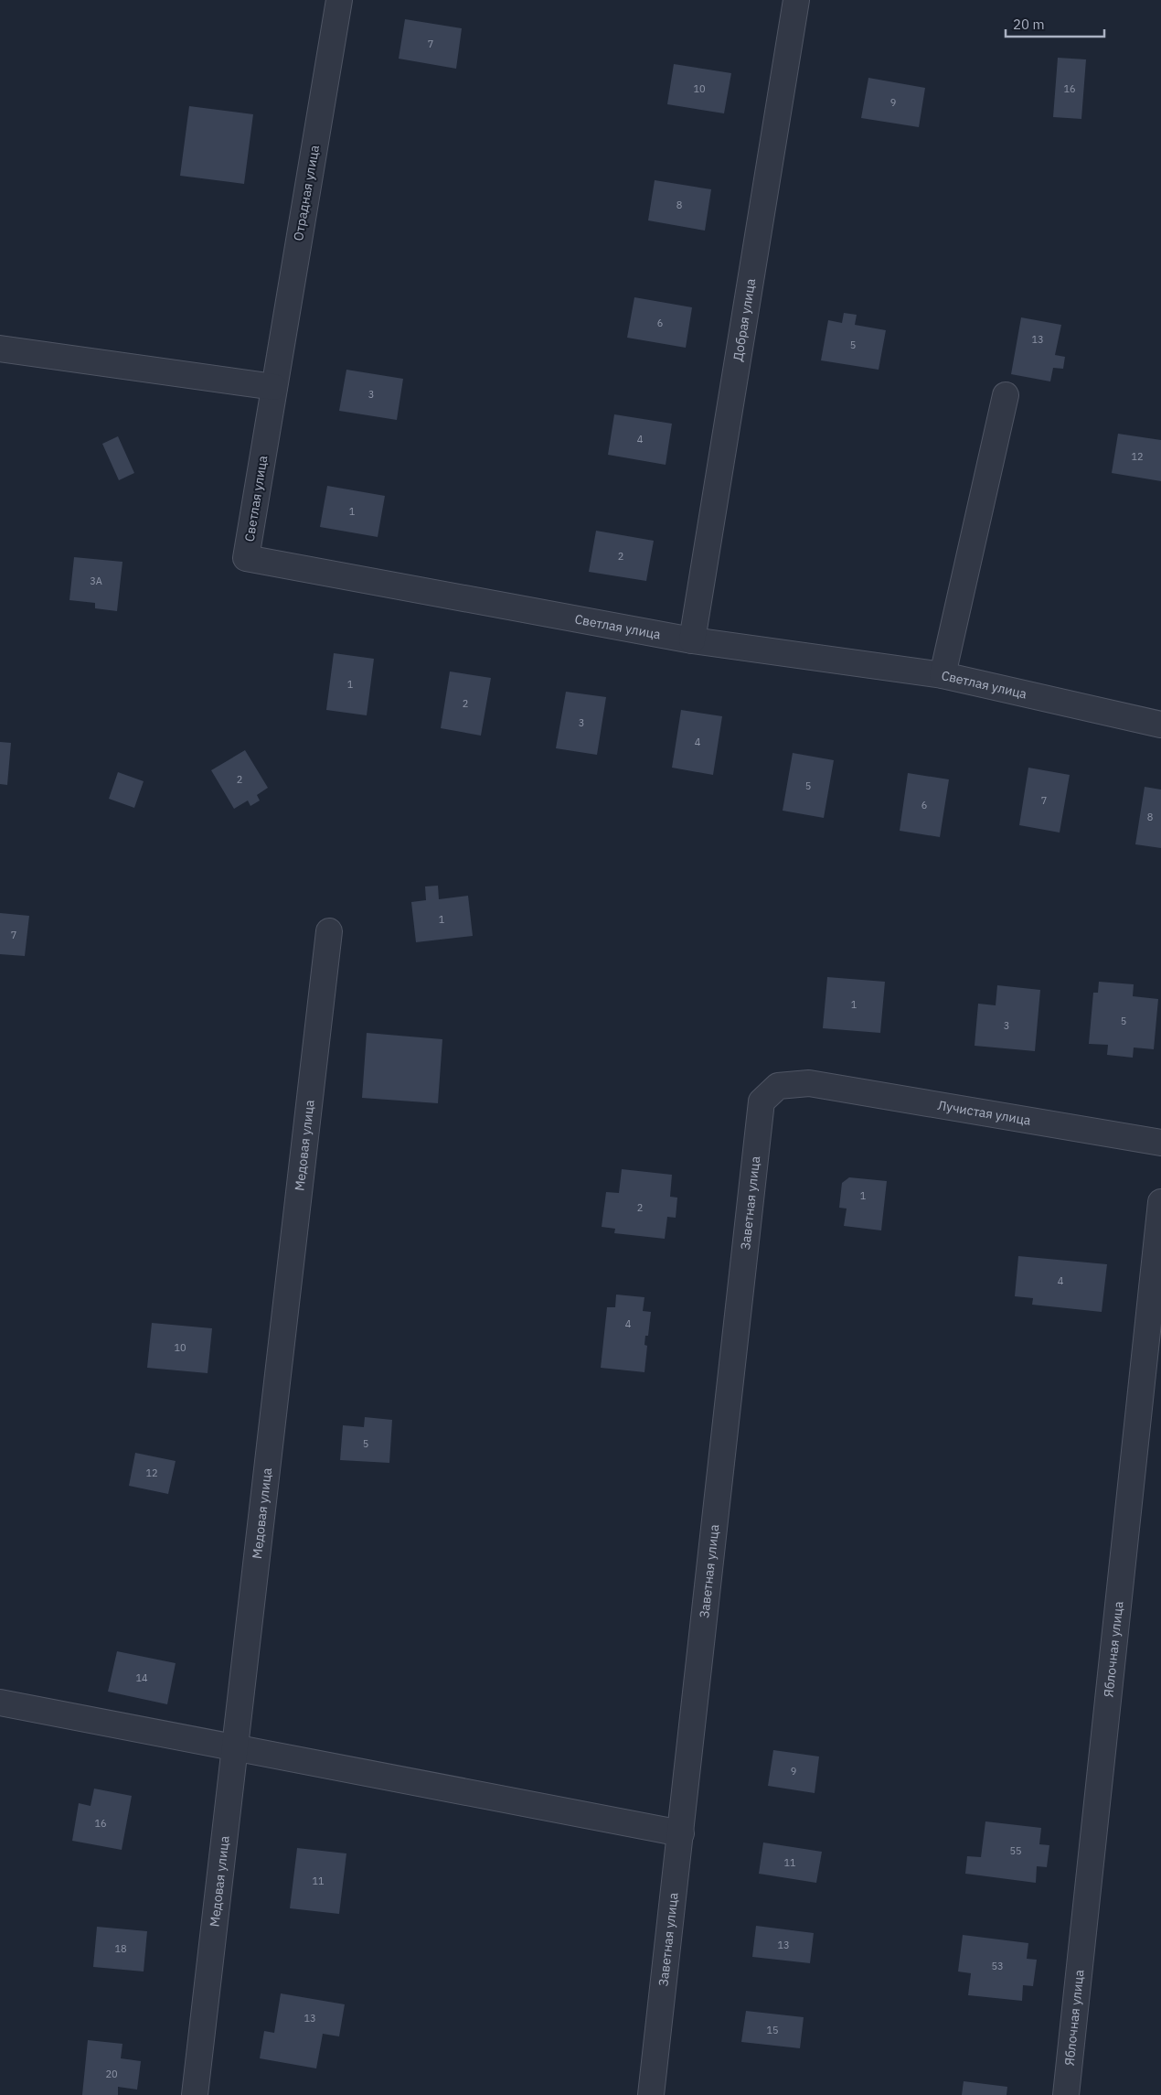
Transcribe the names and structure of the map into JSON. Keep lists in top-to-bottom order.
{
  "streets": {
    "street": [
      "Отрадная улица",
      "Добрая улица",
      "Светлая улица",
      "Лучистая улица",
      "Медовая улица",
      "Заветная улица",
      "Яблочная улица"
    ]
  },
  "crossings": [
    ["Отрадная улица", "Светлая улица"],
    ["Добрая улица", "Светлая улица"],
    ["Лучистая улица", "Заветная улица"]
  ],
  "house_numbers": [
    "7",
    "10",
    "16",
    "9",
    "8",
    "6",
    "13",
    "5",
    "3",
    "4",
    "12",
    "1",
    "2",
    "3А",
    "1",
    "2",
    "3",
    "4",
    "2",
    "5",
    "7",
    "6",
    "8",
    "1",
    "7",
    "1",
    "5",
    "3",
    "1",
    "2",
    "4",
    "4",
    "10",
    "5",
    "12",
    "14",
    "9",
    "16",
    "55",
    "11",
    "11",
    "13",
    "18",
    "53",
    "13",
    "15",
    "20"
  ],
  "scale_bar": "20 m"
}
